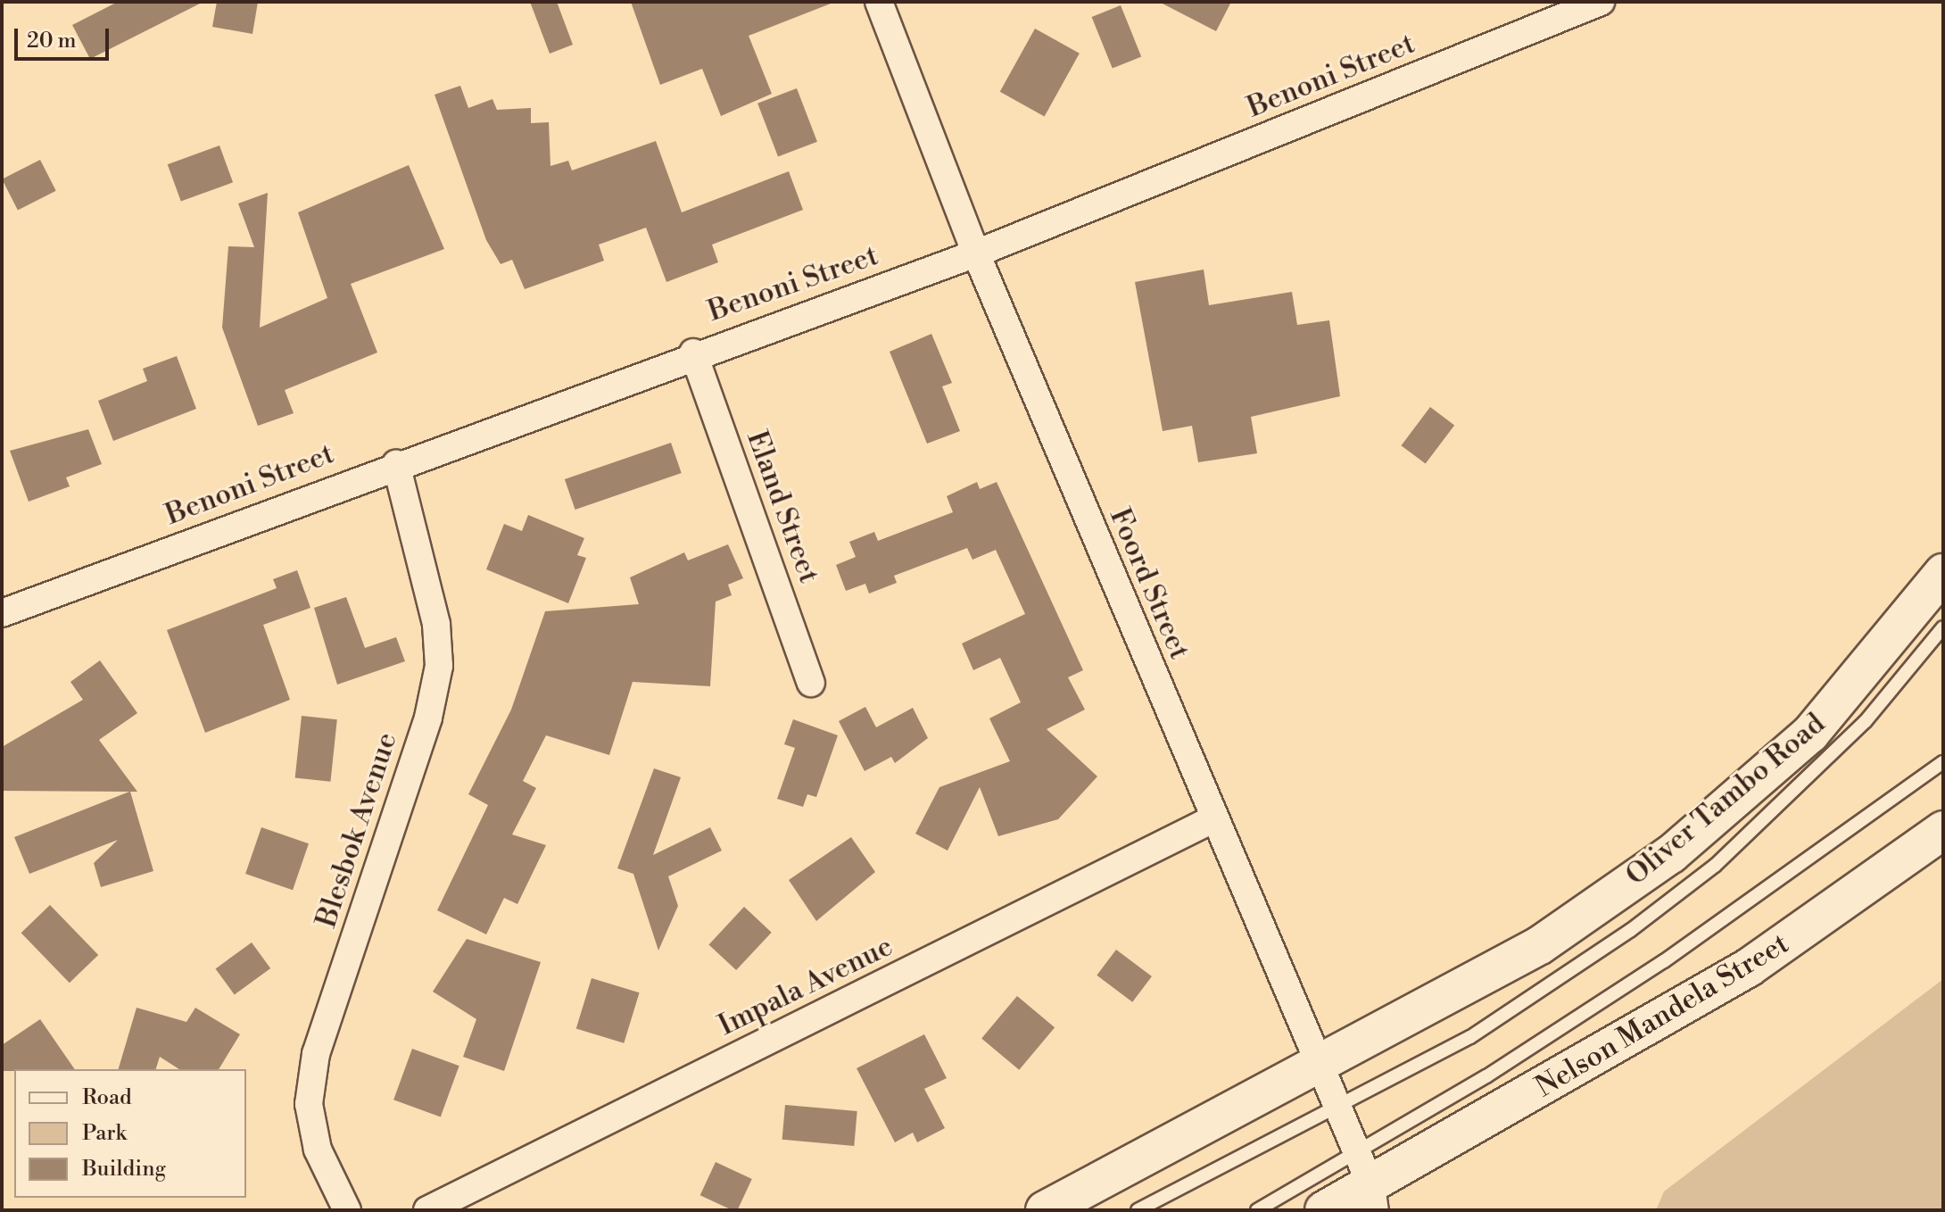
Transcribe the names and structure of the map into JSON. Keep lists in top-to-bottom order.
{
  "streets": {
    "main road": ["Oliver Tambo Road", "Nelson Mandela Street"],
    "street": [
      "Benoni Street",
      "Eland Street",
      "Foord Street",
      "Blesbok Avenue",
      "Impala Avenue"
    ]
  },
  "crossings": [
    ["Benoni Street", "Eland Street"],
    ["Benoni Street", "Foord Street"],
    ["Benoni Street", "Blesbok Avenue"],
    ["Foord Street", "Oliver Tambo Road"],
    ["Foord Street", "Impala Avenue"],
    ["Foord Street", "Nelson Mandela Street"]
  ],
  "legend": ["Road", "Park", "Building"],
  "scale_bar": "20 m"
}
